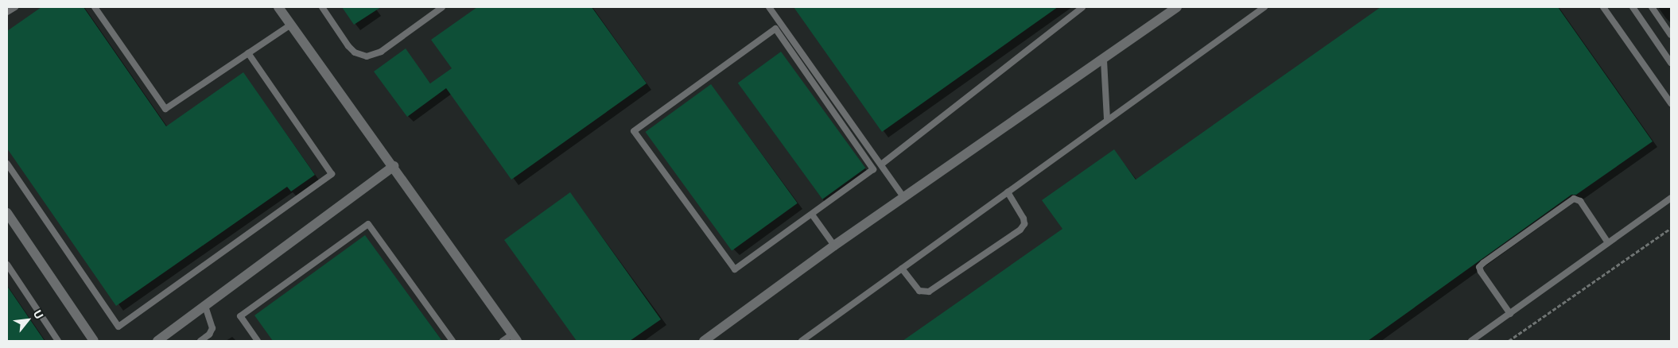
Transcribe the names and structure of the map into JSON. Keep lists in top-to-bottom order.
{
  "north": "top right"
}
